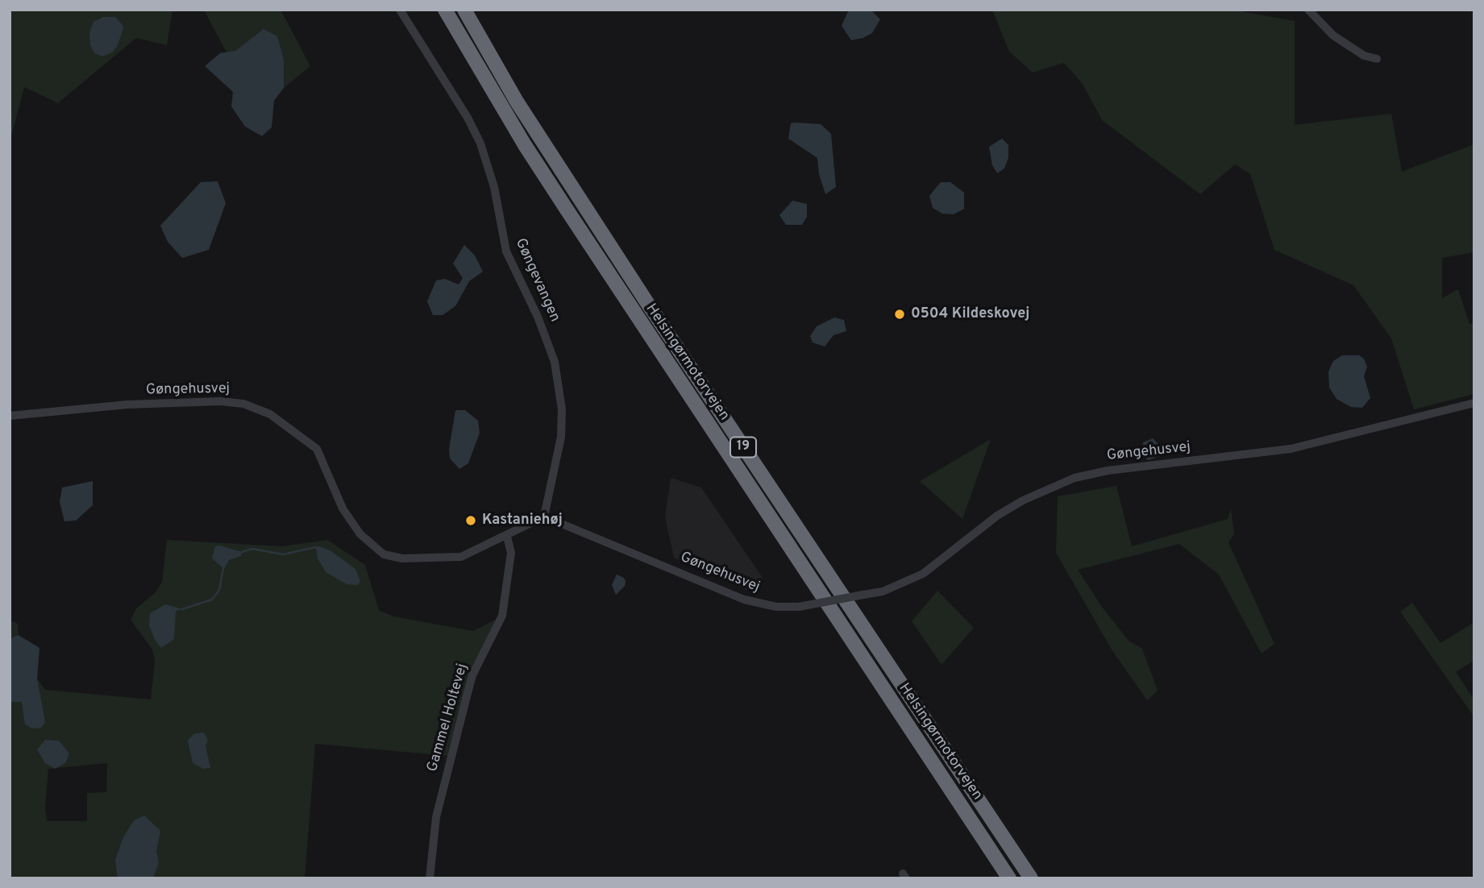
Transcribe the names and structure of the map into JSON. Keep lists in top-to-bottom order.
{
  "streets": {
    "highway": ["Helsingørmotorvejen", "19"],
    "street": ["Gøngevangen", "Gøngehusvej", "Gammel Holtevej"]
  },
  "crossings": [
    ["Gøngevangen", "Gøngehusvej"],
    ["Gøngehusvej", "Gammel Holtevej"]
  ],
  "places": ["0504 Kildeskovej", "Kastaniehøj"]
}
